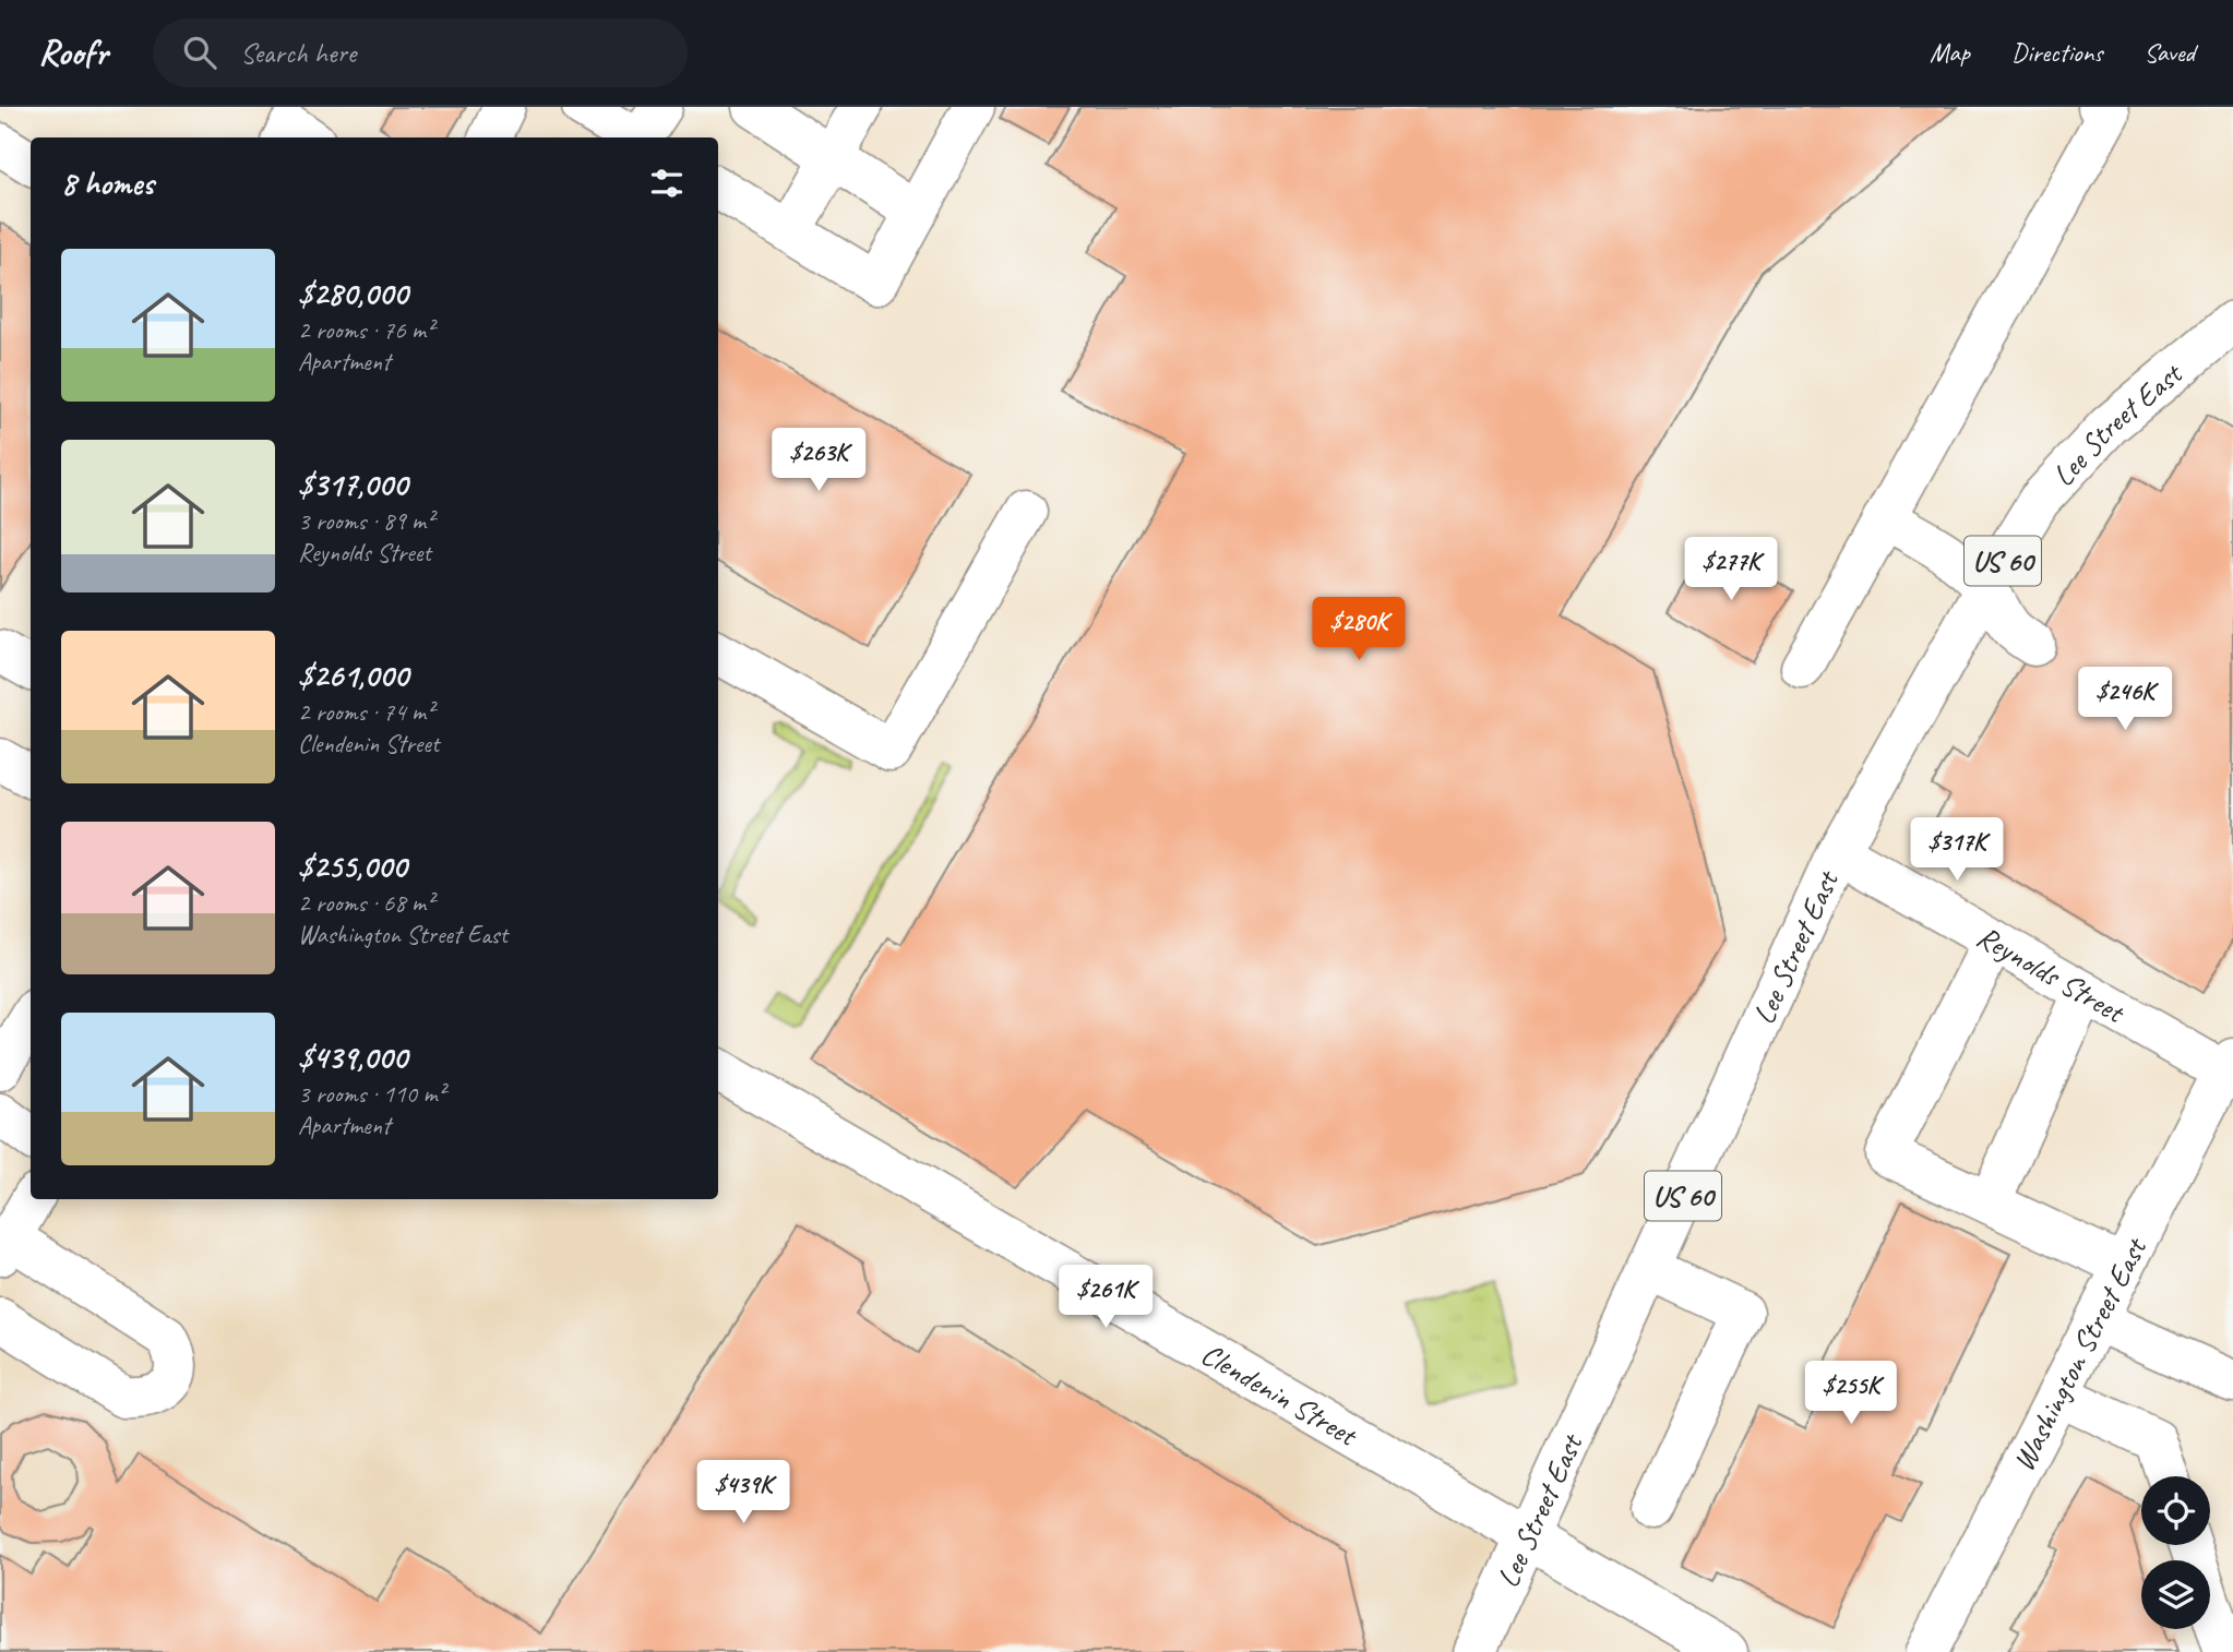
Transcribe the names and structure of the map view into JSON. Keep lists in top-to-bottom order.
{
  "streets": {
    "main road": [
      "Lee Street East",
      "US 60",
      "Reynolds Street",
      "Washington Street East",
      "Clendenin Street"
    ]
  },
  "crossings": [
    ["Lee Street East", "Reynolds Street"],
    ["Lee Street East", "Clendenin Street"],
    ["Reynolds Street", "Washington Street East"]
  ],
  "page": {
    "header": "Roofr",
    "search": "Search here",
    "nav": ["Map", "Directions", "Saved"],
    "heading": "8 homes",
    "list": [
      {
        "name": "$280,000",
        "note": "2 rooms · 76 m² · Apartment"
      },
      {
        "name": "$317,000",
        "note": "3 rooms · 89 m² · Reynolds Street"
      },
      {
        "name": "$261,000",
        "note": "2 rooms · 74 m² · Clendenin Street"
      },
      {
        "name": "$255,000",
        "note": "2 rooms · 68 m² · Washington Street East"
      },
      {
        "name": "$439,000",
        "note": "3 rooms · 110 m² · Apartment"
      }
    ],
    "price": [
      "$263K",
      "$277K",
      "$280K",
      "$246K",
      "$317K",
      "$261K",
      "$255K",
      "$439K"
    ]
  }
}
